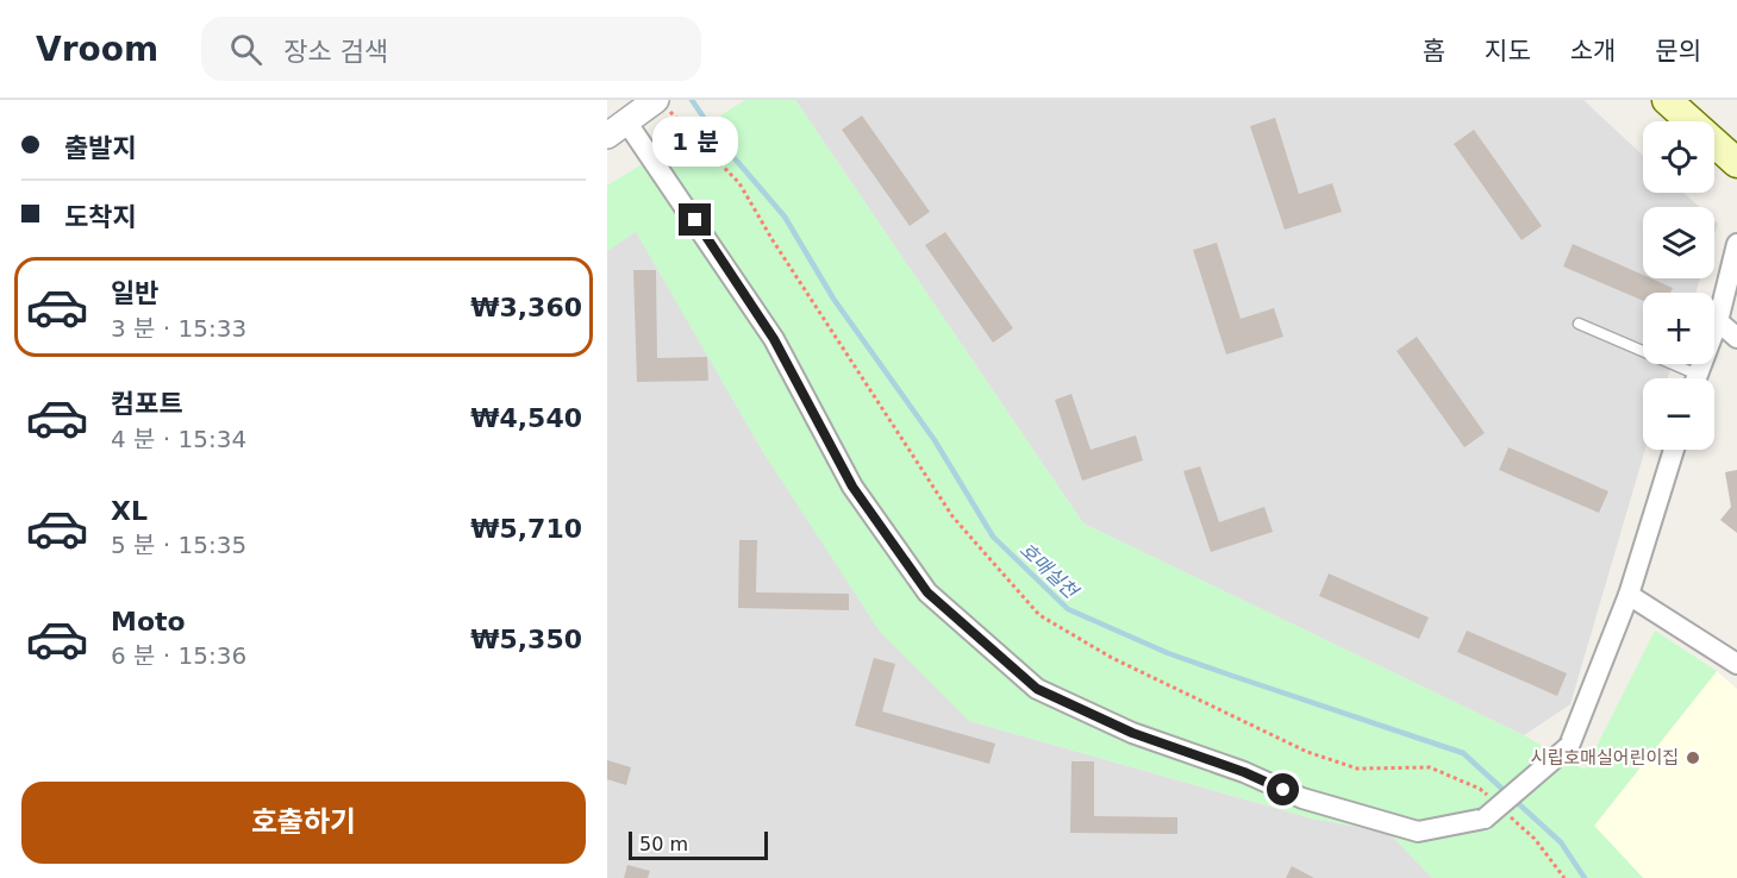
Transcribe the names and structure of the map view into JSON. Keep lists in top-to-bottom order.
{
  "water": ["호매실천"],
  "places": ["시립호매실어린이집"],
  "scale_bar": "50 m",
  "page": {
    "header": "Vroom",
    "search": "장소 검색",
    "nav": [
      "홈",
      "지도",
      "소개",
      "문의"
    ],
    "banner": ["출발지", "도착지"],
    "bubble": "1 분",
    "map_buttons": ["+", "−"],
    "list": [
      {
        "name": "일반",
        "note": "3 분 · 15:33",
        "value": "₩3,360"
      },
      {
        "name": "컴포트",
        "note": "4 분 · 15:34",
        "value": "₩4,540"
      },
      {
        "name": "XL",
        "note": "5 분 · 15:35",
        "value": "₩5,710"
      },
      {
        "name": "Moto",
        "note": "6 분 · 15:36",
        "value": "₩5,350"
      }
    ],
    "buttons": "호출하기",
    "scale": "50 m"
  }
}
